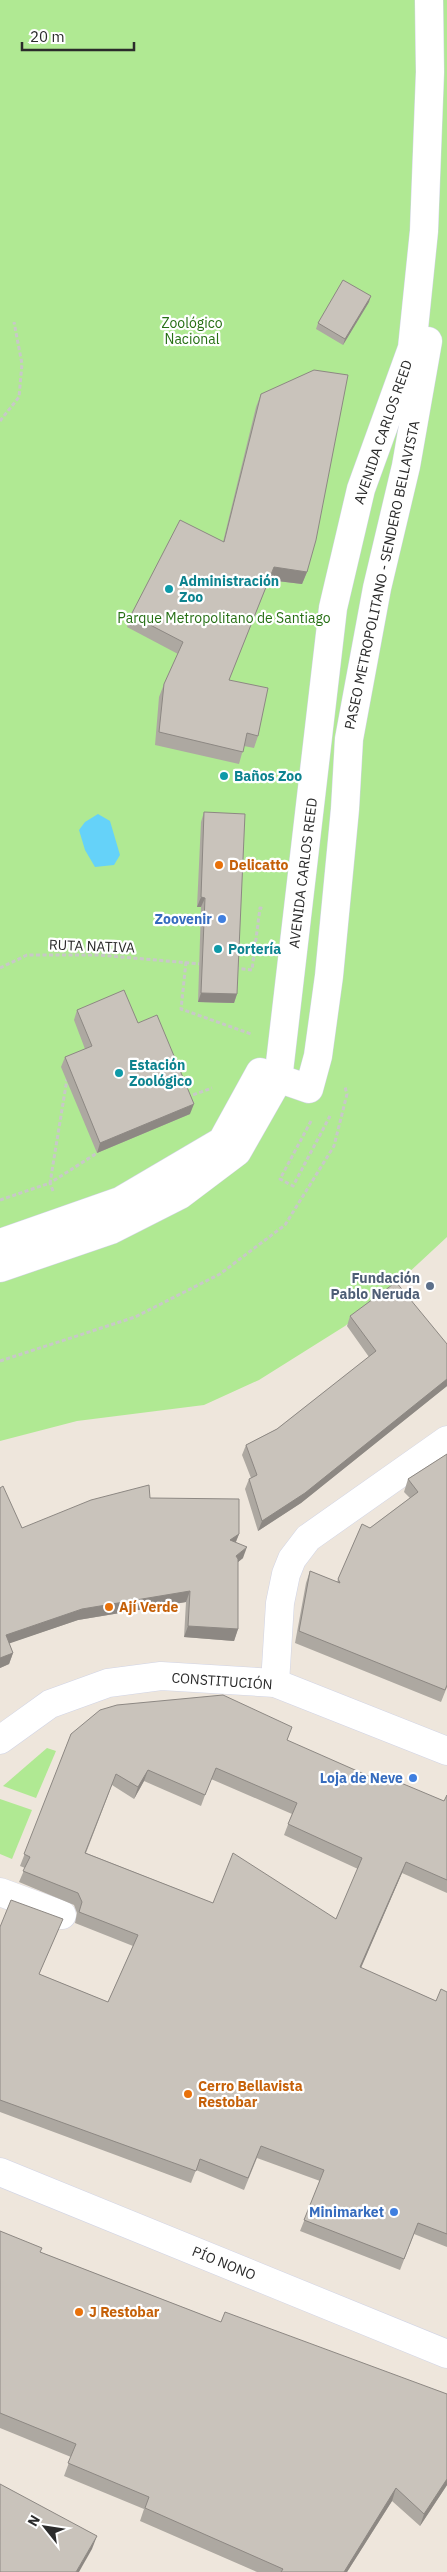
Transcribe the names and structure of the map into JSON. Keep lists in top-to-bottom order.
{
  "streets": {
    "street": [
      "AVENIDA CARLOS REED",
      "PASEO METROPOLITANO - SENDERO BELLAVISTA",
      "CONSTITUCIÓN",
      "PÍO NONO"
    ],
    "path": ["RUTA NATIVA"]
  },
  "parks": ["Zoológico Nacional", "Parque Metropolitano de Santiago"],
  "places": [
    "Administración Zoo",
    "Baños Zoo",
    "Delicatto",
    "Zoovenir",
    "Portería",
    "Estación Zoológico",
    "Fundación Pablo Neruda",
    "Ají Verde",
    "Loja de Neve",
    "Cerro Bellavista Restobar",
    "Minimarket",
    "J Restobar"
  ],
  "scale_bar": "20 m",
  "north": "top left"
}
